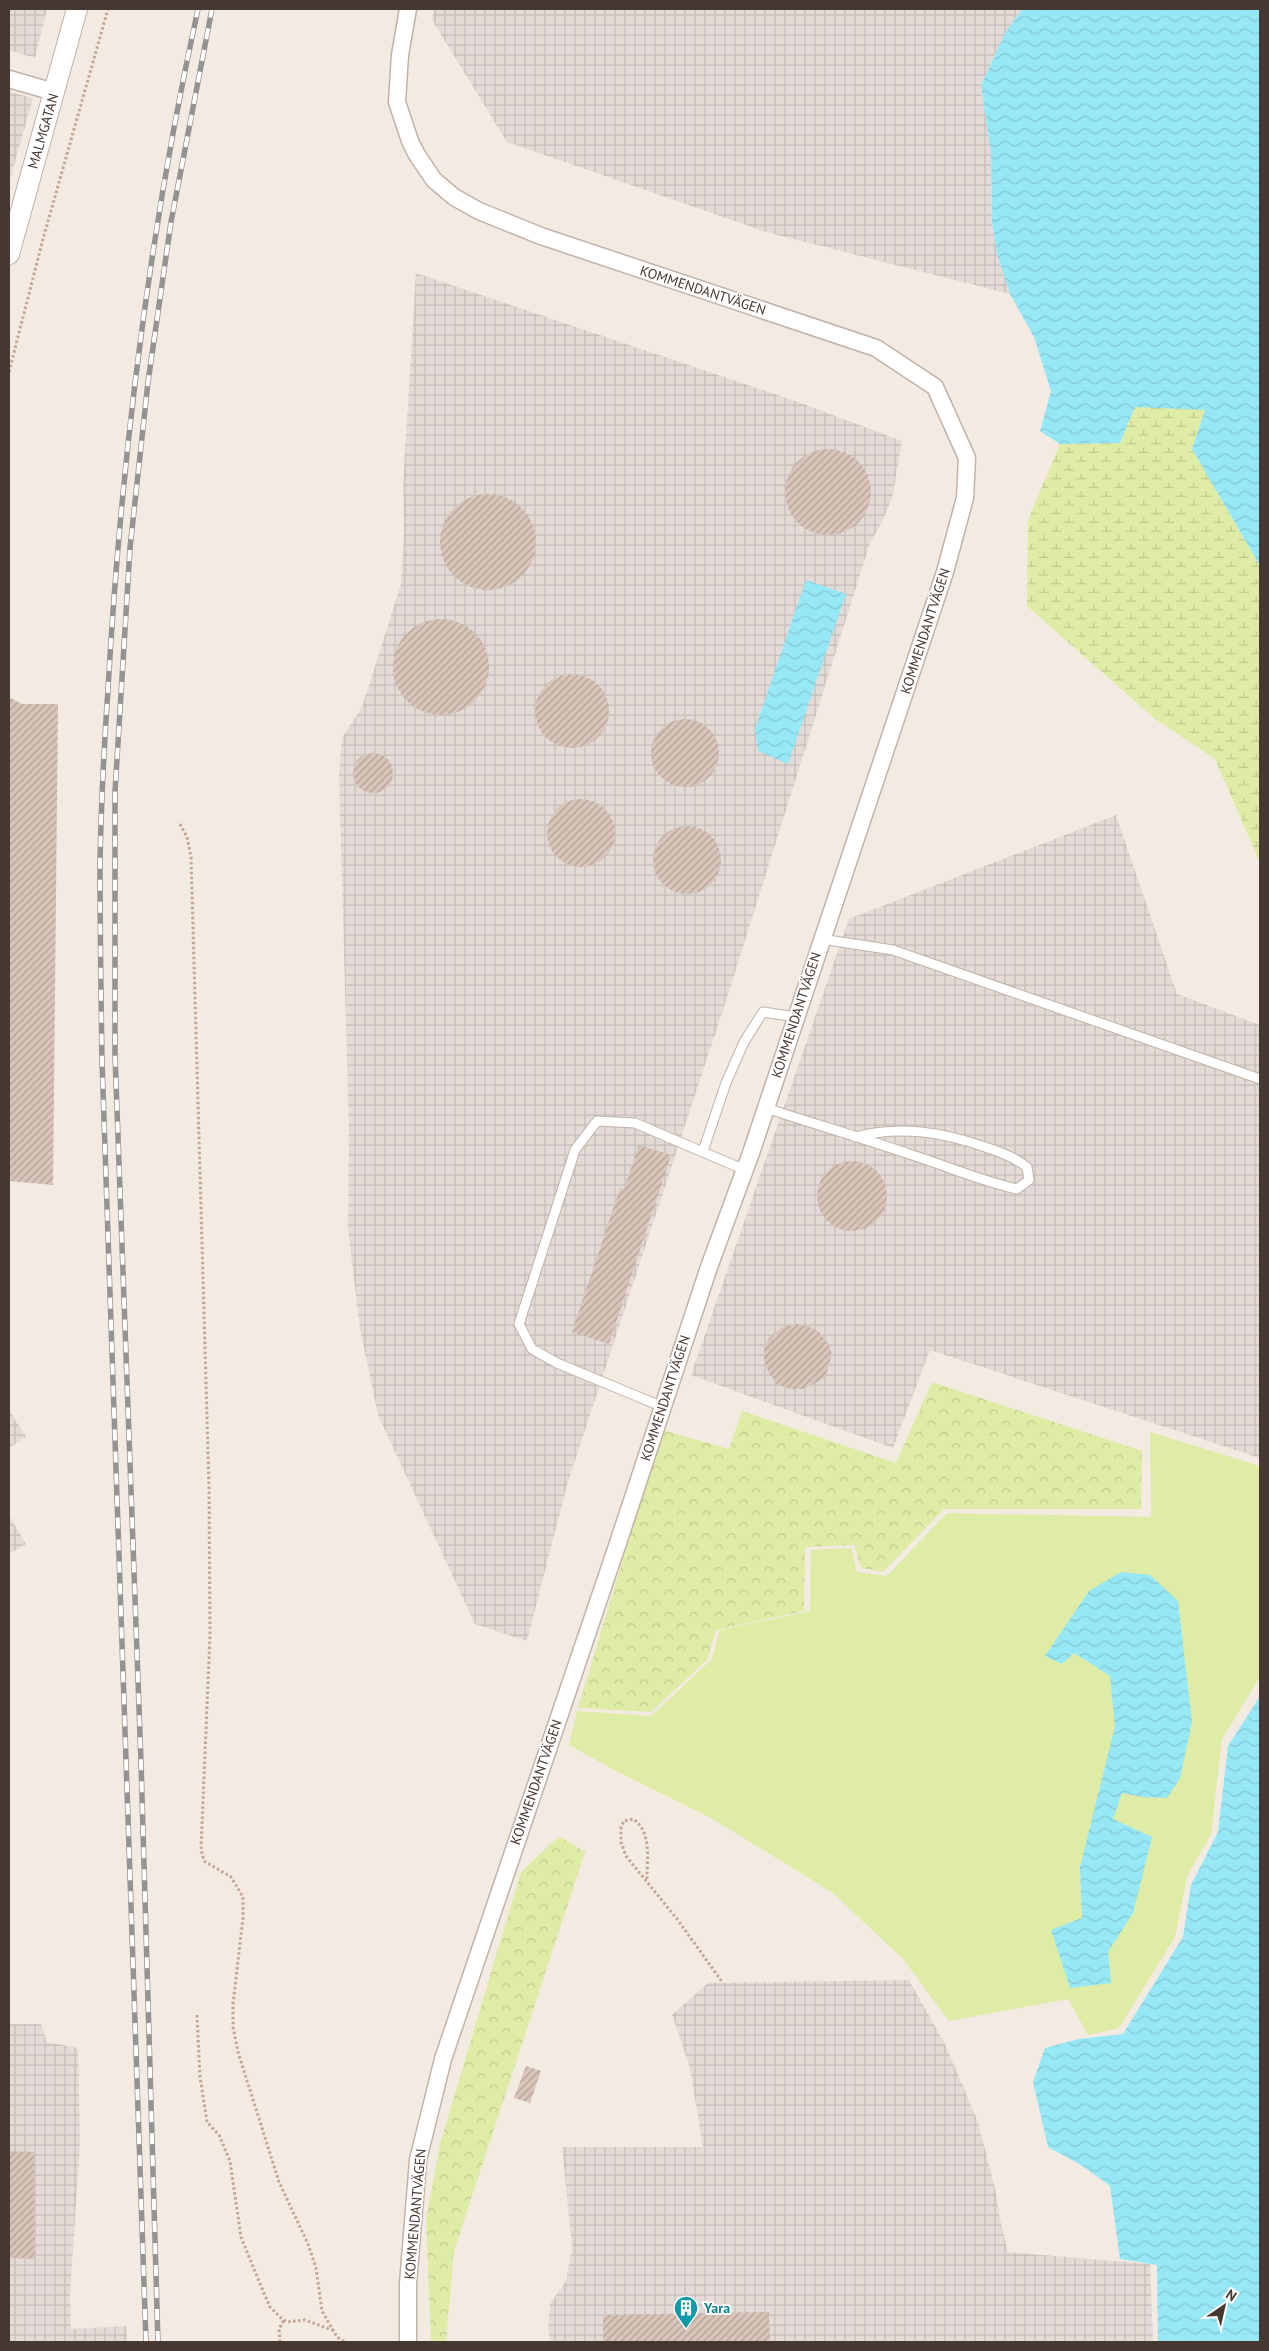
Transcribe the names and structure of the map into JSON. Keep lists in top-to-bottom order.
{
  "streets": {
    "street": ["MALMGATAN", "KOMMENDANTVÄGEN"]
  },
  "places": {
    "building": ["Yara"]
  },
  "north": "top right"
}
